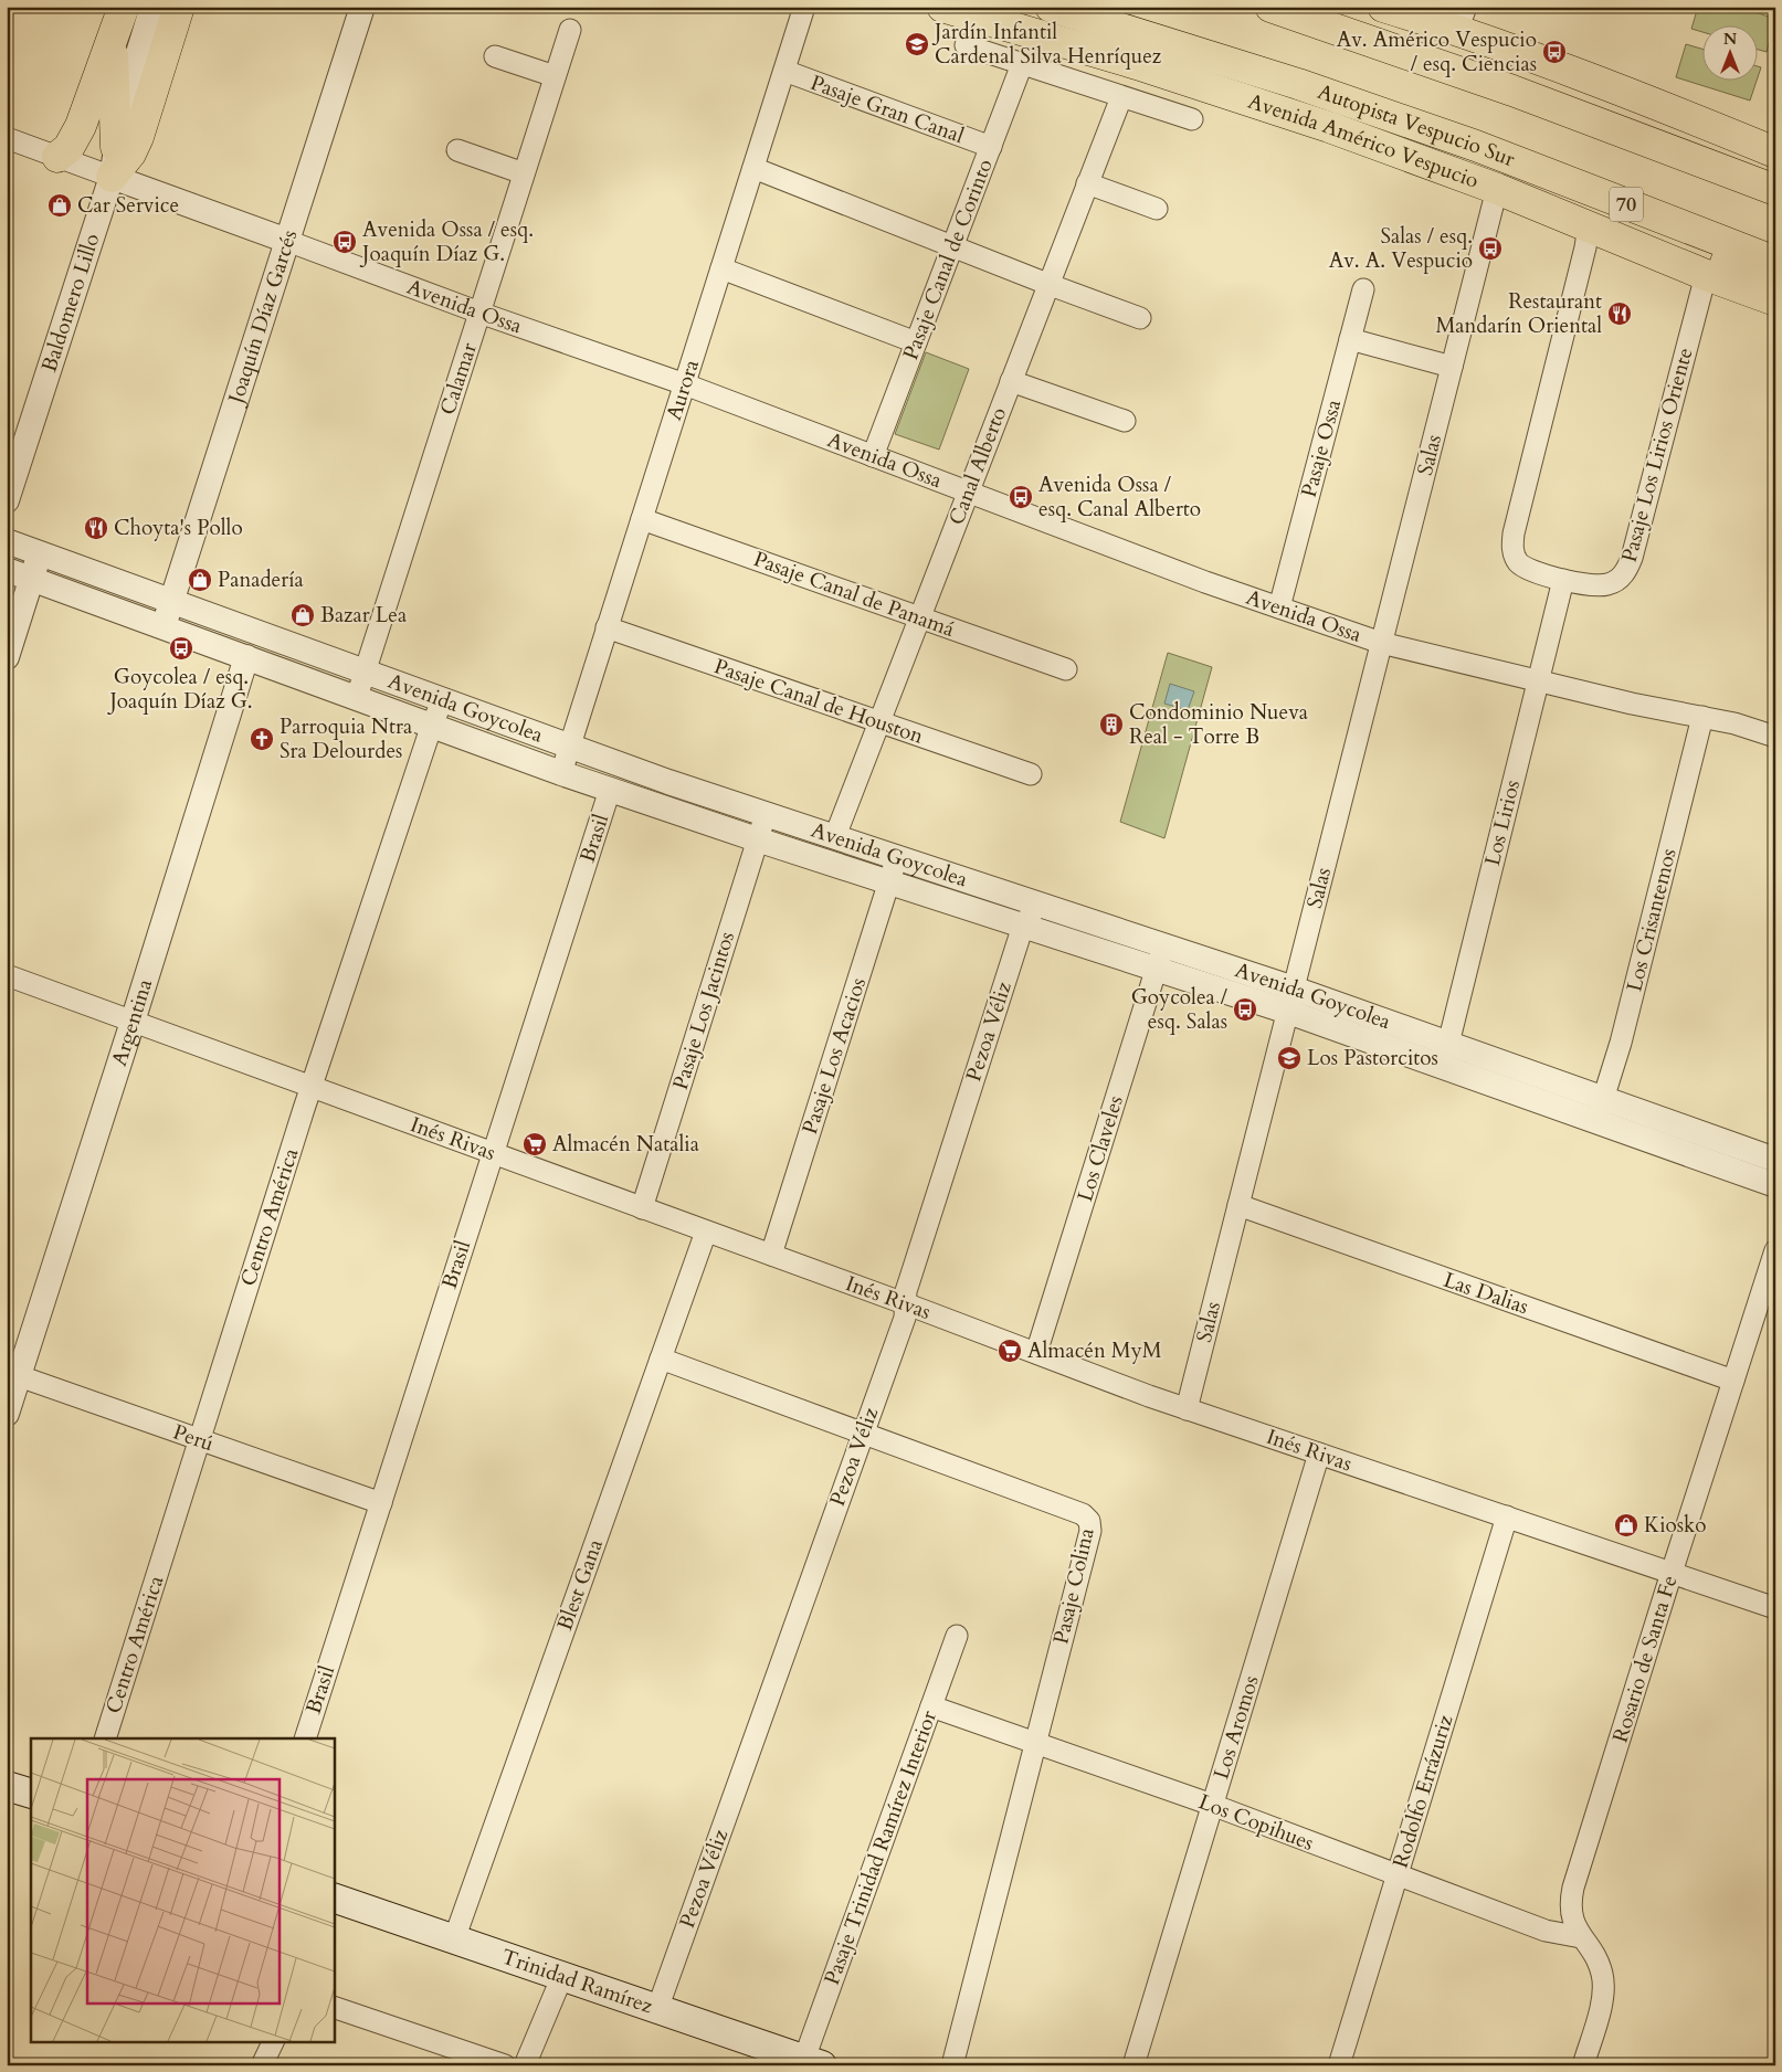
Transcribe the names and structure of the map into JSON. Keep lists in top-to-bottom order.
{
  "streets": {
    "main road": [
      "Autopista Vespucio Sur",
      "Avenida Américo Vespucio",
      "70",
      "Trinidad Ramírez"
    ],
    "street": [
      "Pasaje Gran Canal",
      "Pasaje Canal de Corinto",
      "Baldomero Lillo",
      "Avenida Ossa",
      "Joaquín Díaz Garcés",
      "Calamar",
      "Aurora",
      "Pasaje Ossa",
      "Salas",
      "Pasaje Los Lirios Oriente",
      "Canal Alberto",
      "Pasaje Canal de Panamá",
      "Pasaje Canal de Houston",
      "Avenida Goycolea",
      "Los Lirios",
      "Brasil",
      "Los Crisantemos",
      "Pasaje Los Jacintos",
      "Argentina",
      "Pezoa Véliz",
      "Pasaje Los Acacios",
      "Inés Rivas",
      "Los Claveles",
      "Centro América",
      "Las Dalias",
      "Perú",
      "Blest Gana",
      "Pasaje Colina",
      "Rosario de Santa Fe",
      "Los Aromos",
      "Rodolfo Errázuriz",
      "Los Copihues",
      "Pasaje Trinidad Ramírez Interior"
    ]
  },
  "crossings": [
    ["Pasaje Gran Canal", "Pasaje Canal de Corinto"],
    ["Pasaje Gran Canal", "Aurora"],
    ["Avenida Américo Vespucio", "Salas"],
    ["Avenida Américo Vespucio", "Pasaje Los Lirios Oriente"],
    ["Pasaje Canal de Corinto", "Avenida Ossa"],
    ["Baldomero Lillo", "Avenida Ossa"],
    ["Avenida Ossa", "Joaquín Díaz Garcés"],
    ["Avenida Ossa", "Calamar"],
    ["Avenida Ossa", "Aurora"],
    ["Avenida Ossa", "Pasaje Ossa"],
    ["Avenida Ossa", "Salas"],
    ["Avenida Ossa", "Canal Alberto"],
    ["Avenida Ossa", "Los Lirios"],
    ["Avenida Ossa", "Los Crisantemos"],
    ["Joaquín Díaz Garcés", "Avenida Goycolea"],
    ["Calamar", "Avenida Goycolea"],
    ["Aurora", "Pasaje Canal de Panamá"],
    ["Aurora", "Pasaje Canal de Houston"],
    ["Aurora", "Avenida Goycolea"],
    ["Salas", "Avenida Goycolea"],
    ["Salas", "Inés Rivas"],
    ["Salas", "Las Dalias"],
    ["Pasaje Los Lirios Oriente", "Los Lirios"],
    ["Canal Alberto", "Pasaje Canal de Panamá"],
    ["Canal Alberto", "Pasaje Canal de Houston"],
    ["Canal Alberto", "Avenida Goycolea"],
    ["Avenida Goycolea", "Los Lirios"],
    ["Avenida Goycolea", "Brasil"],
    ["Avenida Goycolea", "Los Crisantemos"],
    ["Avenida Goycolea", "Pasaje Los Jacintos"],
    ["Avenida Goycolea", "Argentina"],
    ["Avenida Goycolea", "Pezoa Véliz"],
    ["Avenida Goycolea", "Pasaje Los Acacios"],
    ["Avenida Goycolea", "Los Claveles"],
    ["Avenida Goycolea", "Centro América"],
    ["Brasil", "Inés Rivas"],
    ["Brasil", "Perú"],
    ["Pasaje Los Jacintos", "Inés Rivas"],
    ["Argentina", "Inés Rivas"],
    ["Argentina", "Perú"],
    ["Pezoa Véliz", "Inés Rivas"],
    ["Pezoa Véliz", "Pasaje Colina"],
    ["Pezoa Véliz", "Trinidad Ramírez"],
    ["Pasaje Los Acacios", "Inés Rivas"],
    ["Inés Rivas", "Los Claveles"],
    ["Inés Rivas", "Centro América"],
    ["Inés Rivas", "Blest Gana"],
    ["Inés Rivas", "Rosario de Santa Fe"],
    ["Inés Rivas", "Los Aromos"],
    ["Inés Rivas", "Rodolfo Errázuriz"],
    ["Centro América", "Perú"],
    ["Las Dalias", "Rosario de Santa Fe"],
    ["Blest Gana", "Pasaje Colina"],
    ["Blest Gana", "Trinidad Ramírez"],
    ["Pasaje Colina", "Los Copihues"],
    ["Rosario de Santa Fe", "Los Copihues"],
    ["Los Aromos", "Los Copihues"],
    ["Rodolfo Errázuriz", "Los Copihues"],
    ["Los Copihues", "Pasaje Trinidad Ramírez Interior"],
    ["Pasaje Trinidad Ramírez Interior", "Trinidad Ramírez"]
  ],
  "places": {
    "school or university": ["Jardín Infantil Cardenal Silva Henríquez", "Los Pastorcitos"],
    "bus stop": [
      "Av. Américo Vespucio / esq. Ciencias",
      "Avenida Ossa / esq. Joaquín Díaz G.",
      "Salas / esq. Av. A. Vespucio",
      "Avenida Ossa / esq. Canal Alberto",
      "Goycolea / esq. Joaquín Díaz G.",
      "Goycolea / esq. Salas"
    ],
    "shop": [
      "Car Service",
      "Panadería",
      "Bazar Lea",
      "Kiosko"
    ],
    "restaurant": ["Restaurant Mandarín Oriental", "Choyta's Pollo"],
    "building": ["Condominio Nueva Real - Torre B"],
    "church": ["Parroquia Ntra Sra Delourdes"],
    "supermarket": ["Almacén Natalia", "Almacén MyM"]
  },
  "north": "top"
}
